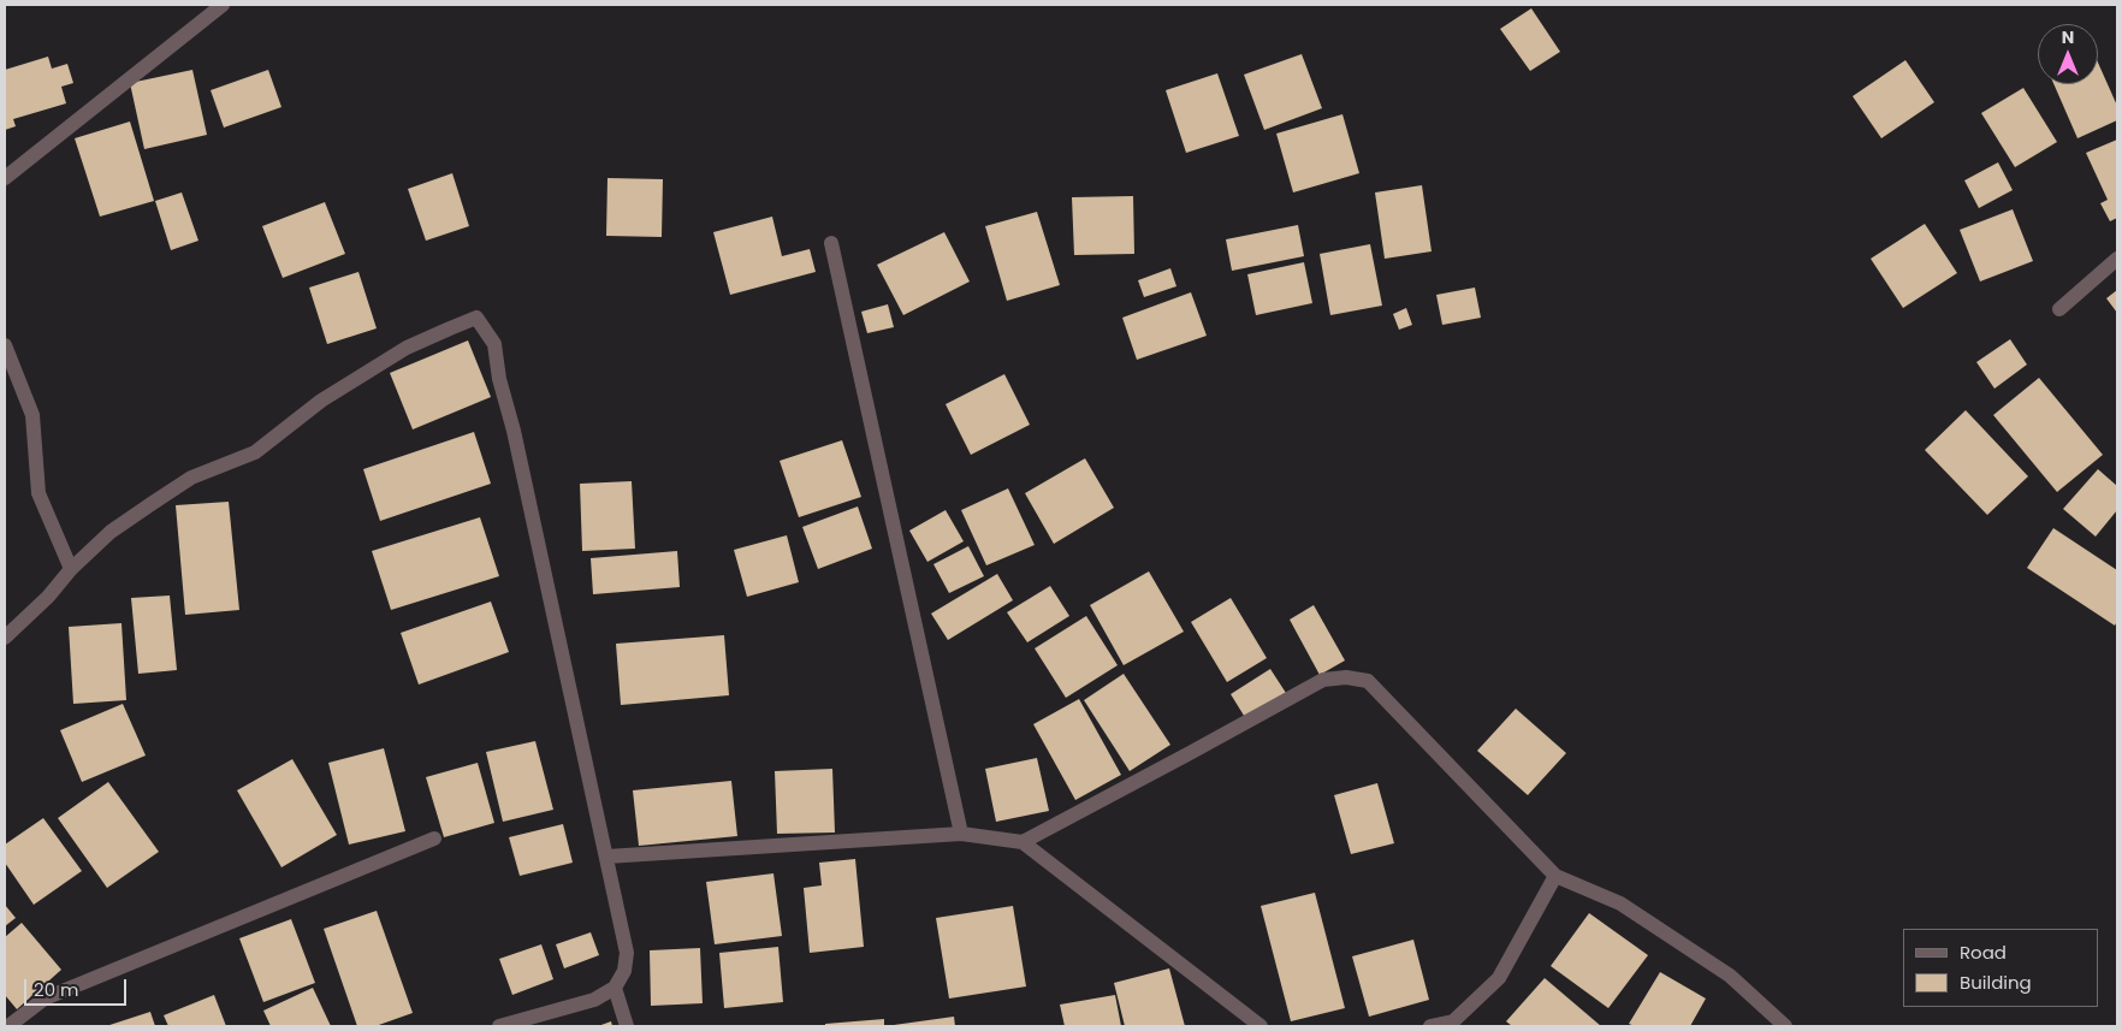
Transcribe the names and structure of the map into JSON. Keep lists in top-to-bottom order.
{
  "legend": ["Road", "Building"],
  "scale_bar": "20 m",
  "north": "top"
}
